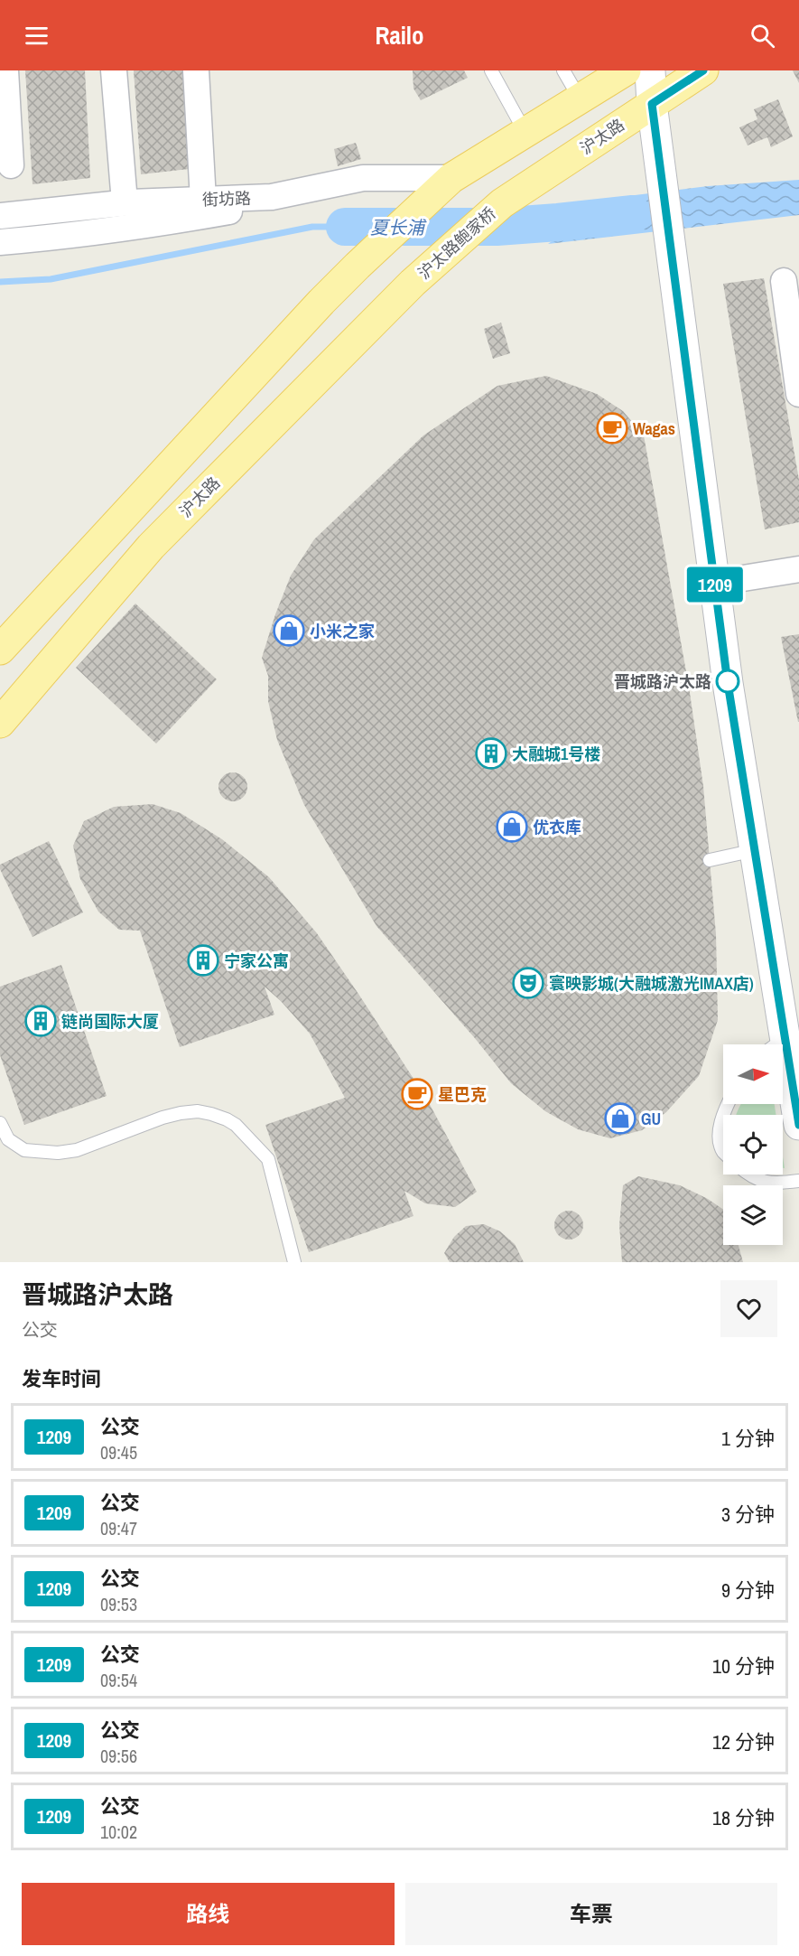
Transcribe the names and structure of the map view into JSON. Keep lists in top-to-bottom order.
{
  "streets": {
    "main road": ["沪太路", "沪太路鲍家桥"],
    "street": ["街坊路"]
  },
  "crossings": [
    ["沪太路", "沪太路鲍家桥"]
  ],
  "water": ["夏长浦"],
  "places": {
    "cafe": ["Wagas", "星巴克"],
    "shop": ["小米之家", "优衣库", "GU"],
    "other": ["晋城路沪太路"],
    "building": ["大融城1号楼", "宁家公寓", "链尚国际大厦"],
    "theatre": ["寰映影城(大融城激光IMAX店)"]
  },
  "lines": ["bus line 1209"],
  "north": "right",
  "page": {
    "header": "Railo",
    "on_map": "1209",
    "heading": [
      ["晋城路沪太路", "公交"],
      "发车时间"
    ],
    "list": [
      {
        "mark": "1209",
        "name": "公交",
        "note": "09:45",
        "value": "1 分钟"
      },
      {
        "mark": "1209",
        "name": "公交",
        "note": "09:47",
        "value": "3 分钟"
      },
      {
        "mark": "1209",
        "name": "公交",
        "note": "09:53",
        "value": "9 分钟"
      },
      {
        "mark": "1209",
        "name": "公交",
        "note": "09:54",
        "value": "10 分钟"
      },
      {
        "mark": "1209",
        "name": "公交",
        "note": "09:56",
        "value": "12 分钟"
      },
      {
        "mark": "1209",
        "name": "公交",
        "note": "10:02",
        "value": "18 分钟"
      }
    ],
    "buttons": ["路线", "车票"]
  }
}
